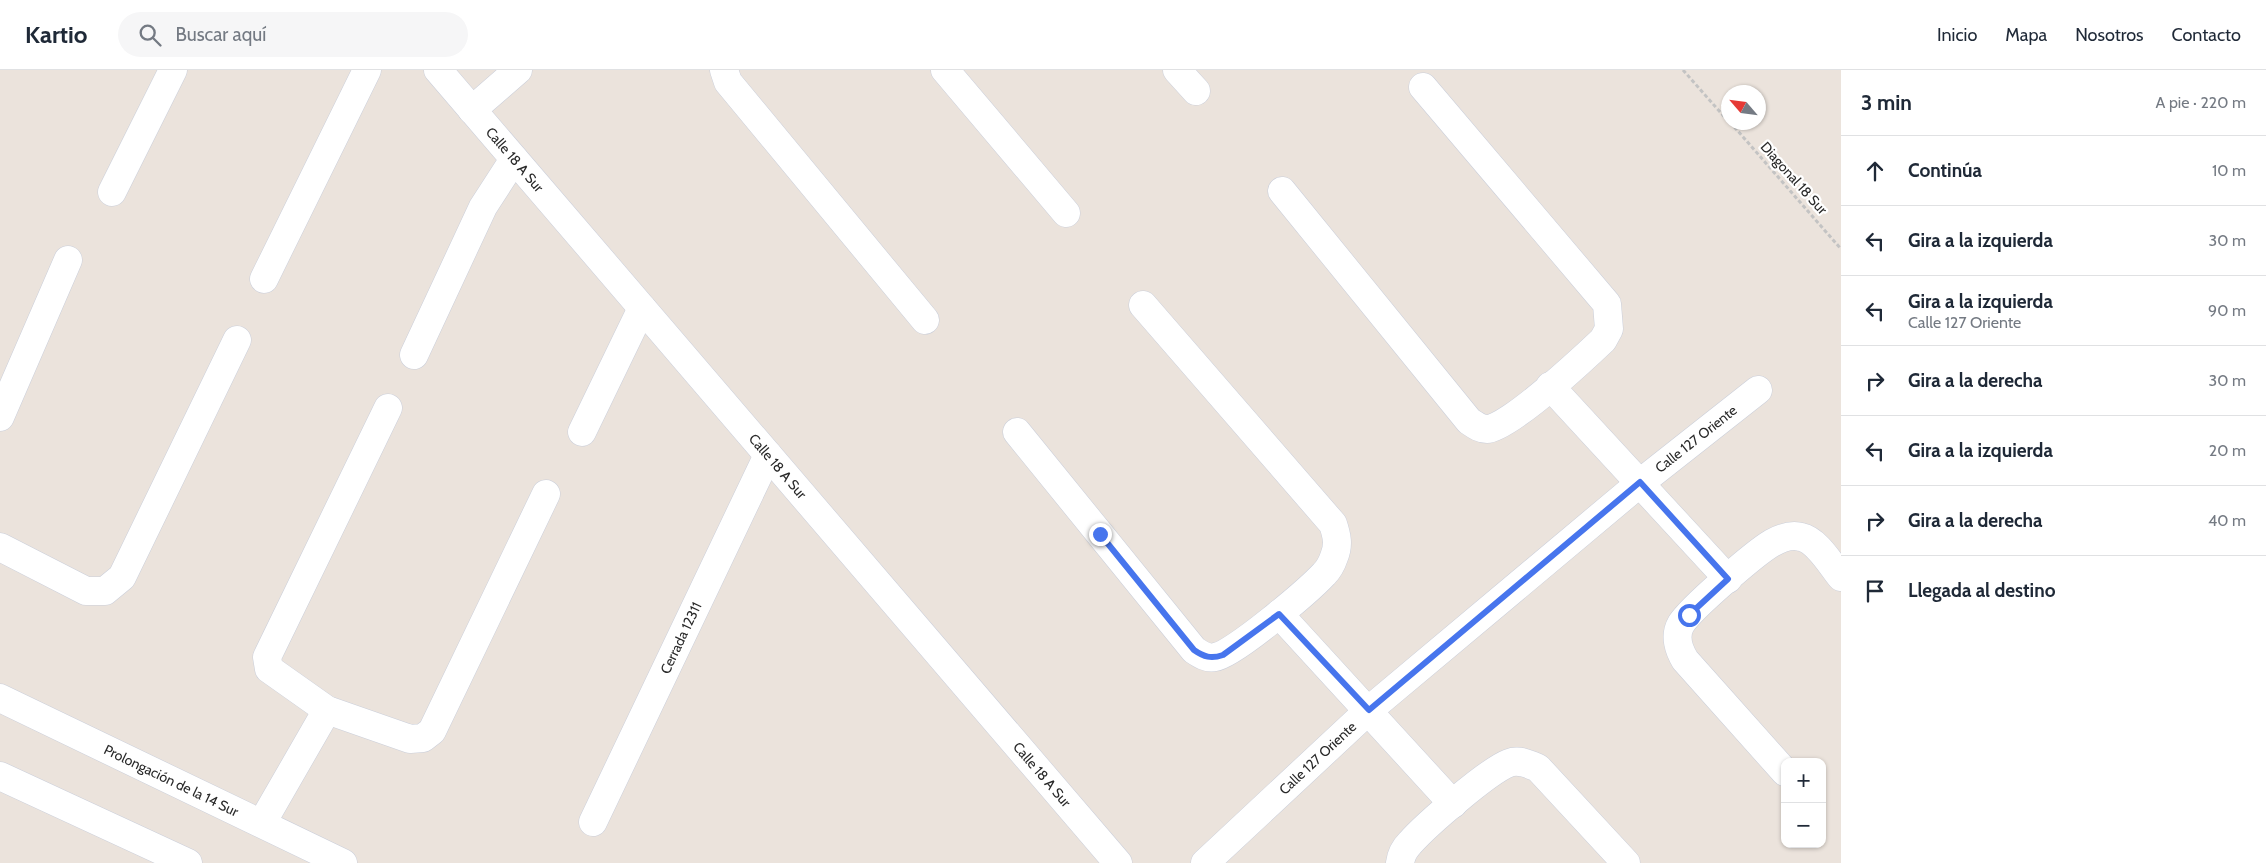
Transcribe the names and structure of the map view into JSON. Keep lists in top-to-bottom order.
{
  "streets": {
    "street": [
      "Calle 18 A Sur",
      "Calle 127 Oriente",
      "Cerrada 12311",
      "Prolongación de la 14 Sur"
    ],
    "path": ["Diagonal 18 Sur"]
  },
  "crossings": [
    ["Calle 18 A Sur", "Cerrada 12311"]
  ],
  "north": "top left",
  "page": {
    "header": "Kartio",
    "search": "Buscar aquí",
    "nav": [
      "Inicio",
      "Mapa",
      "Nosotros",
      "Contacto"
    ],
    "heading": ["3 min", "A pie · 220 m"],
    "list": [
      ["Continúa", "10 m"],
      ["Gira a la izquierda", "30 m"],
      ["Gira a la izquierda", "Calle 127 Oriente", "90 m"],
      ["Gira a la derecha", "30 m"],
      ["Gira a la izquierda", "20 m"],
      ["Gira a la derecha", "40 m"],
      "Llegada al destino"
    ],
    "map_buttons": ["+", "−"]
  }
}
